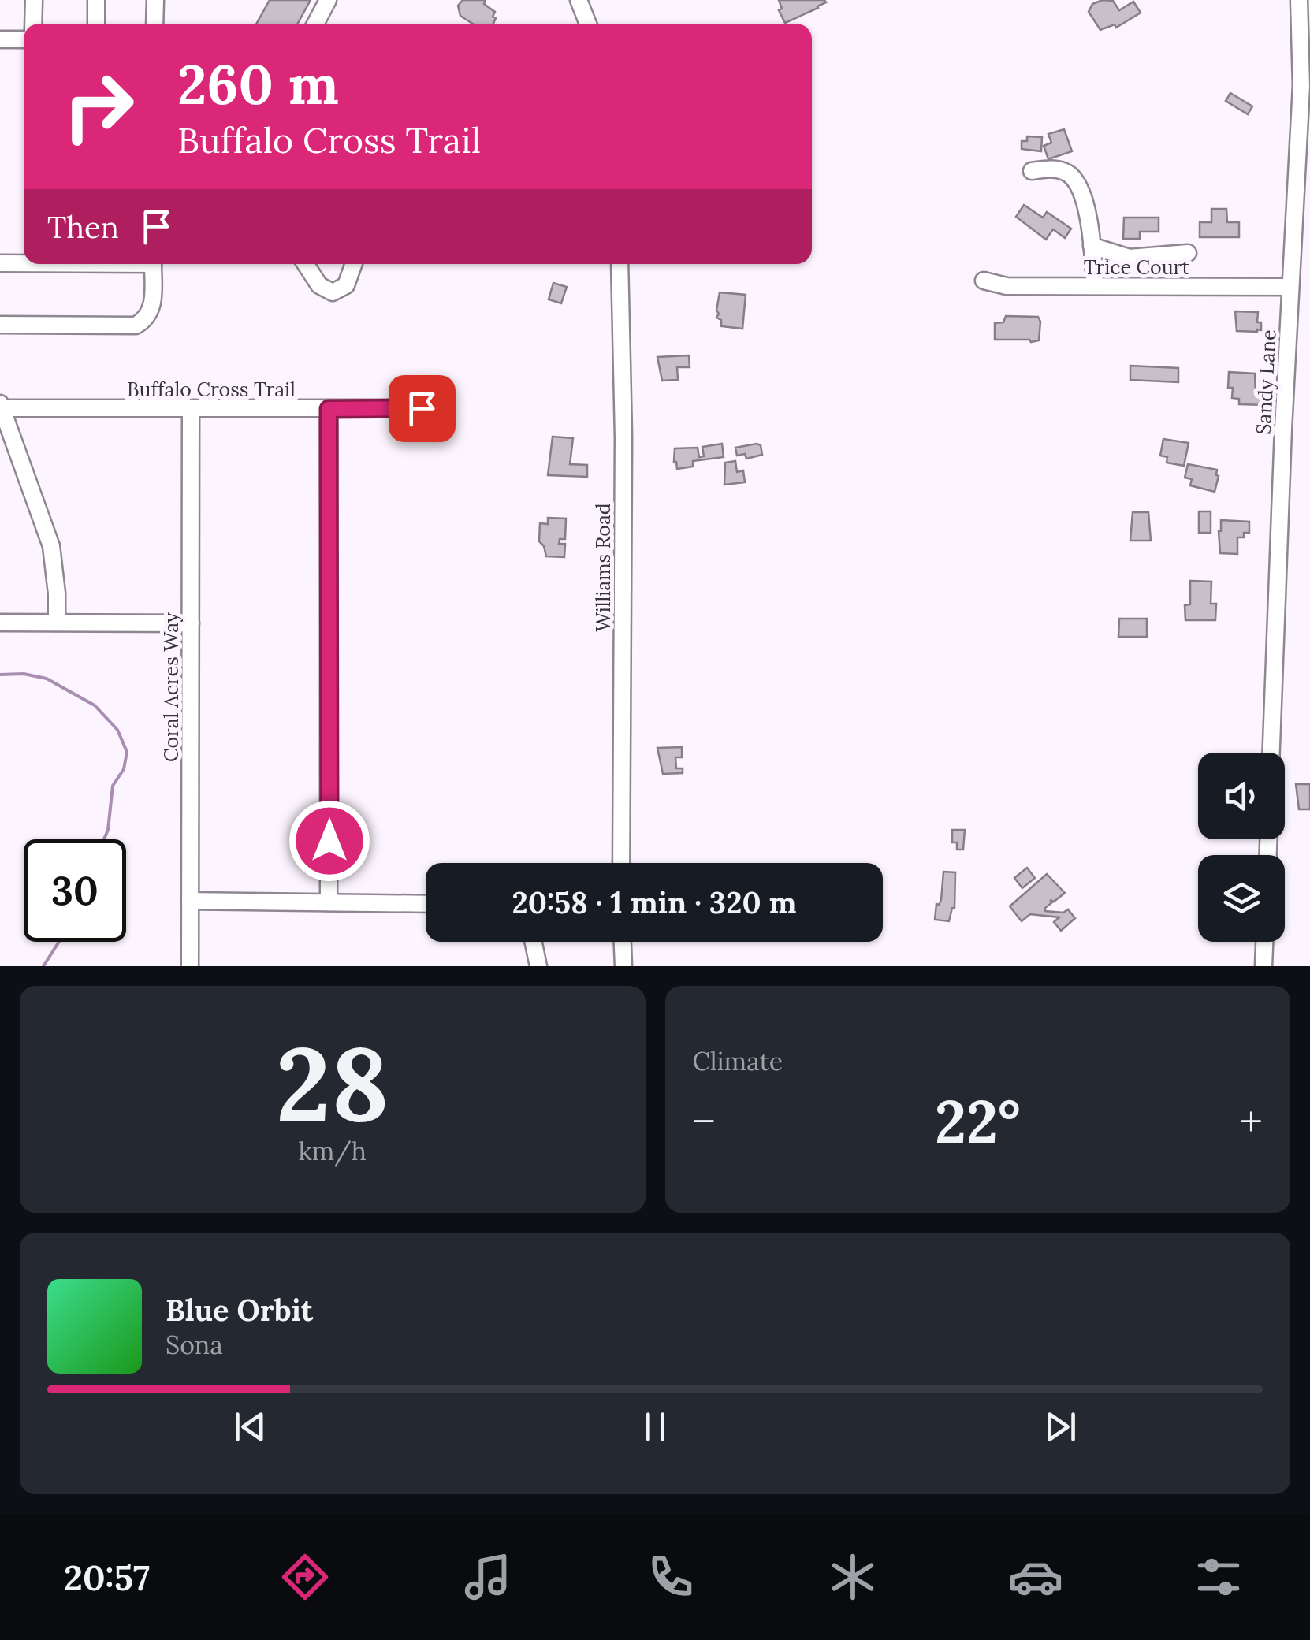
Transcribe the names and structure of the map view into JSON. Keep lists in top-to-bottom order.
{
  "streets": {
    "street": [
      "Trice Court",
      "Sandy Lane",
      "Buffalo Cross Trail",
      "Williams Road",
      "Coral Acres Way"
    ]
  },
  "crossings": [
    ["Trice Court", "Sandy Lane"],
    ["Buffalo Cross Trail", "Coral Acres Way"]
  ],
  "page": {
    "turn": ["260 m", "Buffalo Cross Trail"],
    "then": "Then",
    "limit": "30",
    "trip": "20:58 · 1 min · 320 m",
    "tile": [
      ["28", "km/h"],
      "Climate"
    ],
    "heat": ["−", "22°", "+"],
    "song": ["Blue Orbit", "Sona"],
    "tabs": "20:57"
  }
}
